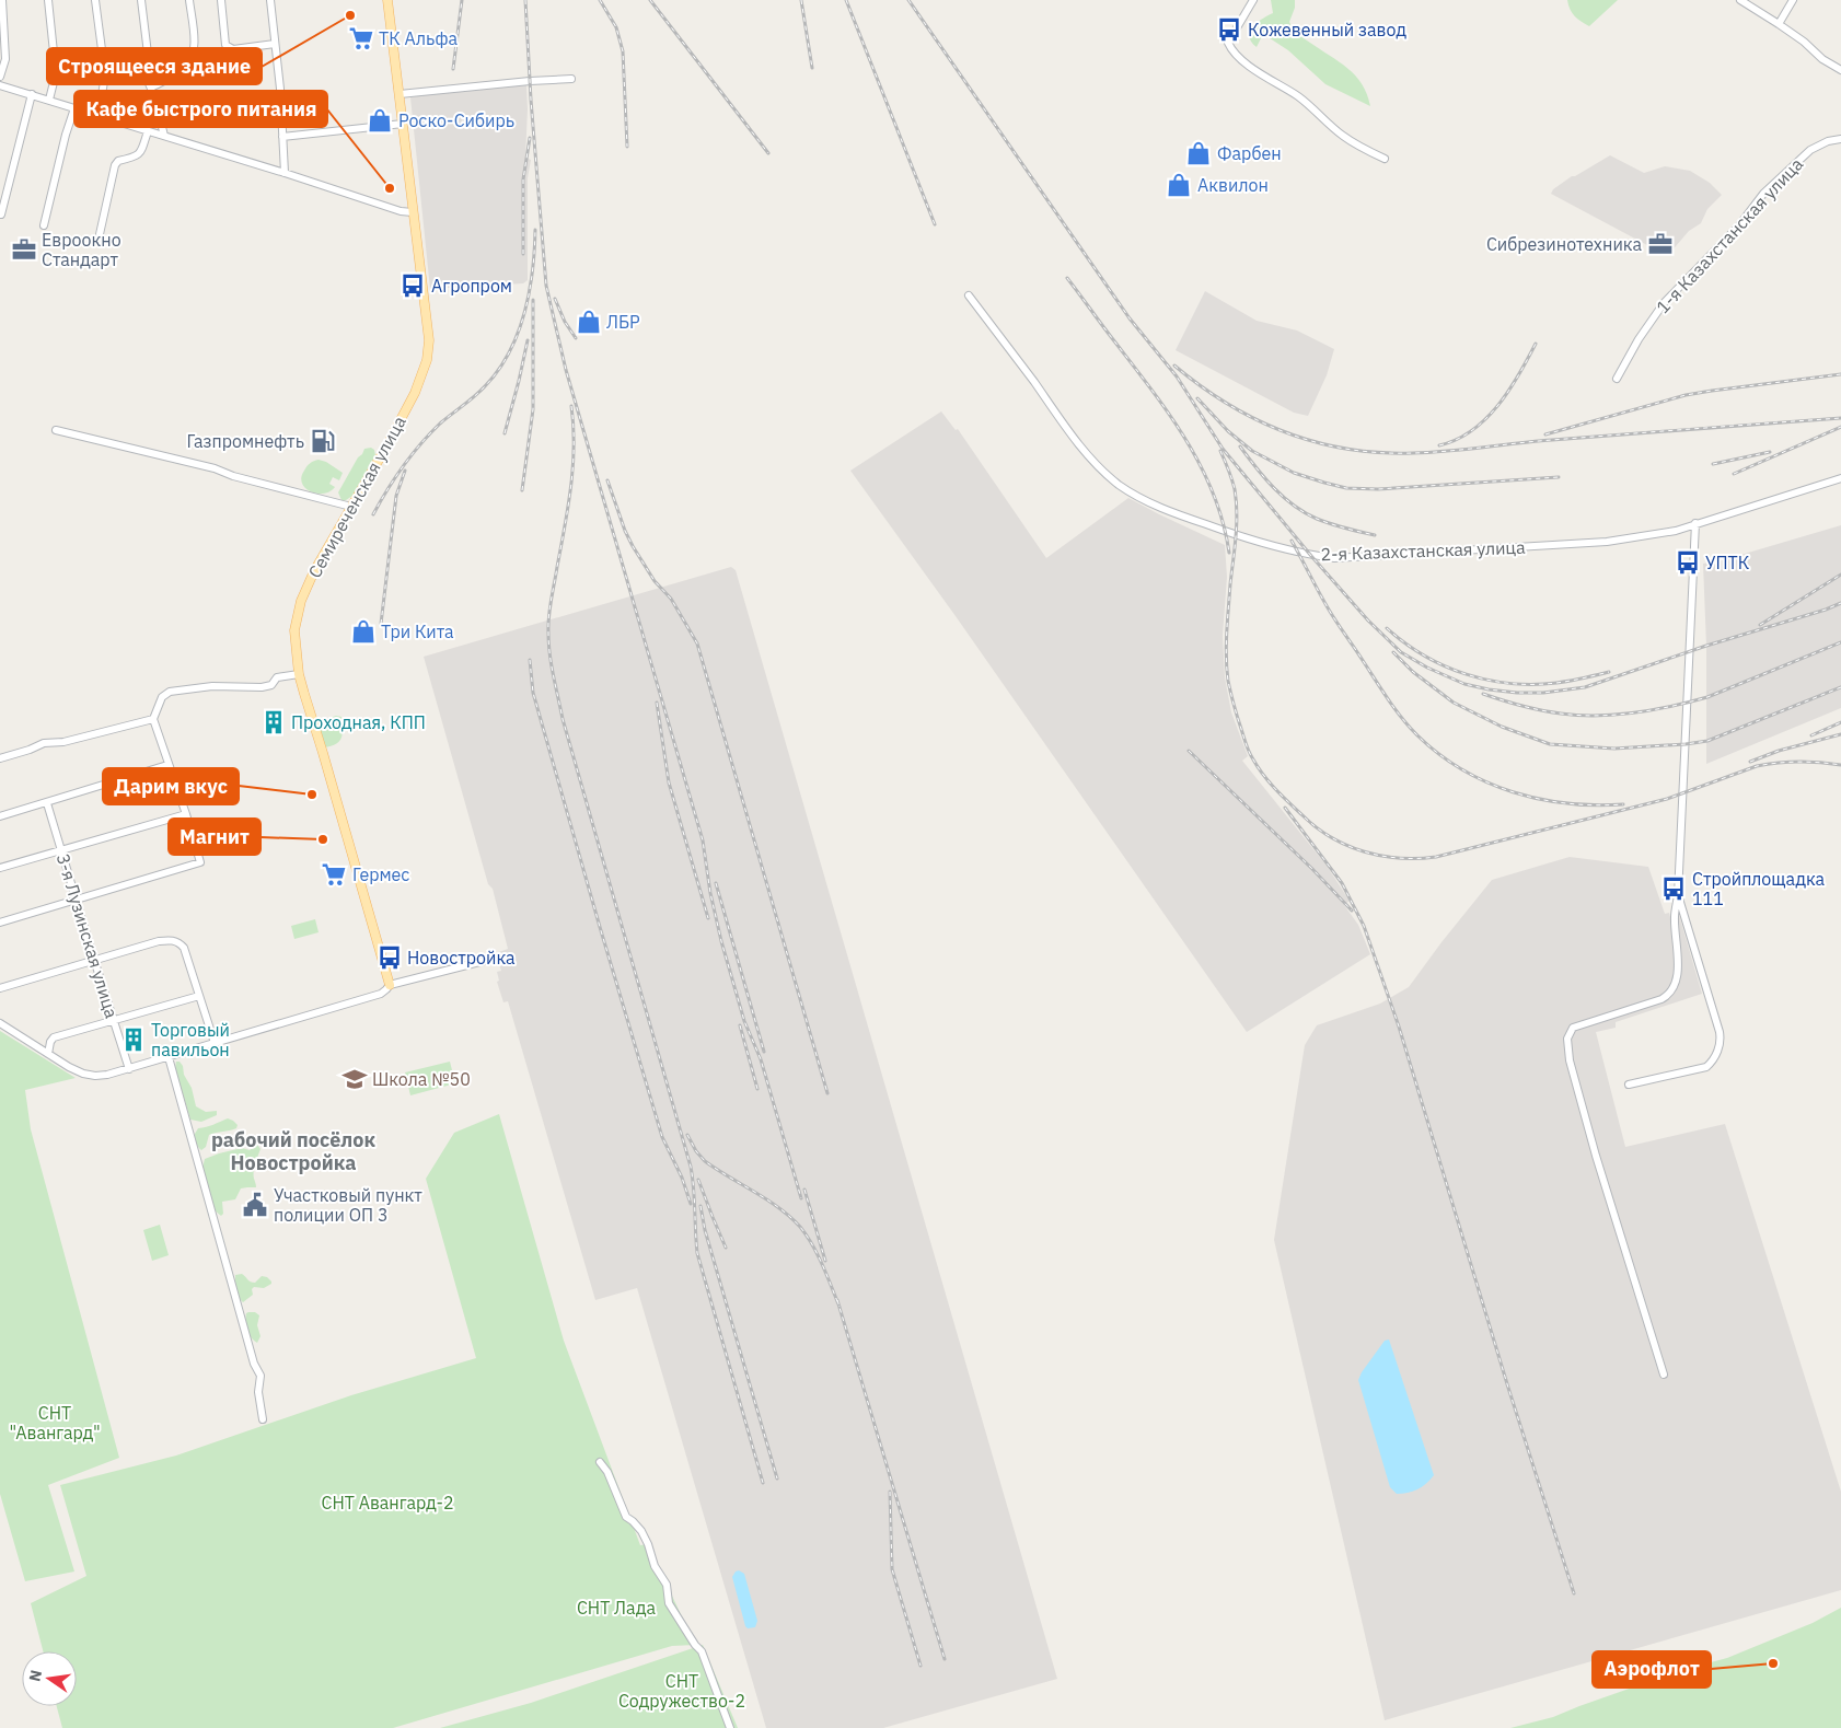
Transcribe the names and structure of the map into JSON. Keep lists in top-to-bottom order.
{
  "streets": {
    "main road": ["Семиреченская улица"],
    "street": ["1-я Казахстанская улица", "2-я Казахстанская улица", "3-я Лузинская улица"]
  },
  "districts": ["рабочий посёлок Новостройка"],
  "parks": [
    "СНТ \"Авангард\"",
    "СНТ Авангард-2",
    "СНТ Лада",
    "СНТ Содружество-2"
  ],
  "places": {
    "other": [
      "Строящееся здание",
      "Кафе быстрого питания",
      "Дарим вкус",
      "Магнит",
      "Аэрофлот"
    ],
    "bus stop": [
      "Кожевенный завод",
      "Агропром",
      "УПТК",
      "Стройплощадка 111",
      "Новостройка"
    ],
    "supermarket": ["ТК Альфа", "Гермес"],
    "shop": [
      "Роско-Сибирь",
      "Фарбен",
      "Аквилон",
      "ЛБР",
      "Три Кита"
    ],
    "office": ["Сибрезинотехника", "Евроокно Стандарт"],
    "fuel station": ["Газпромнефть"],
    "building": ["Проходная, КПП", "Торговый павильон"],
    "school or university": ["Школа №50"],
    "public building": ["Участковый пункт полиции ОП 3"]
  },
  "north": "left"
}
